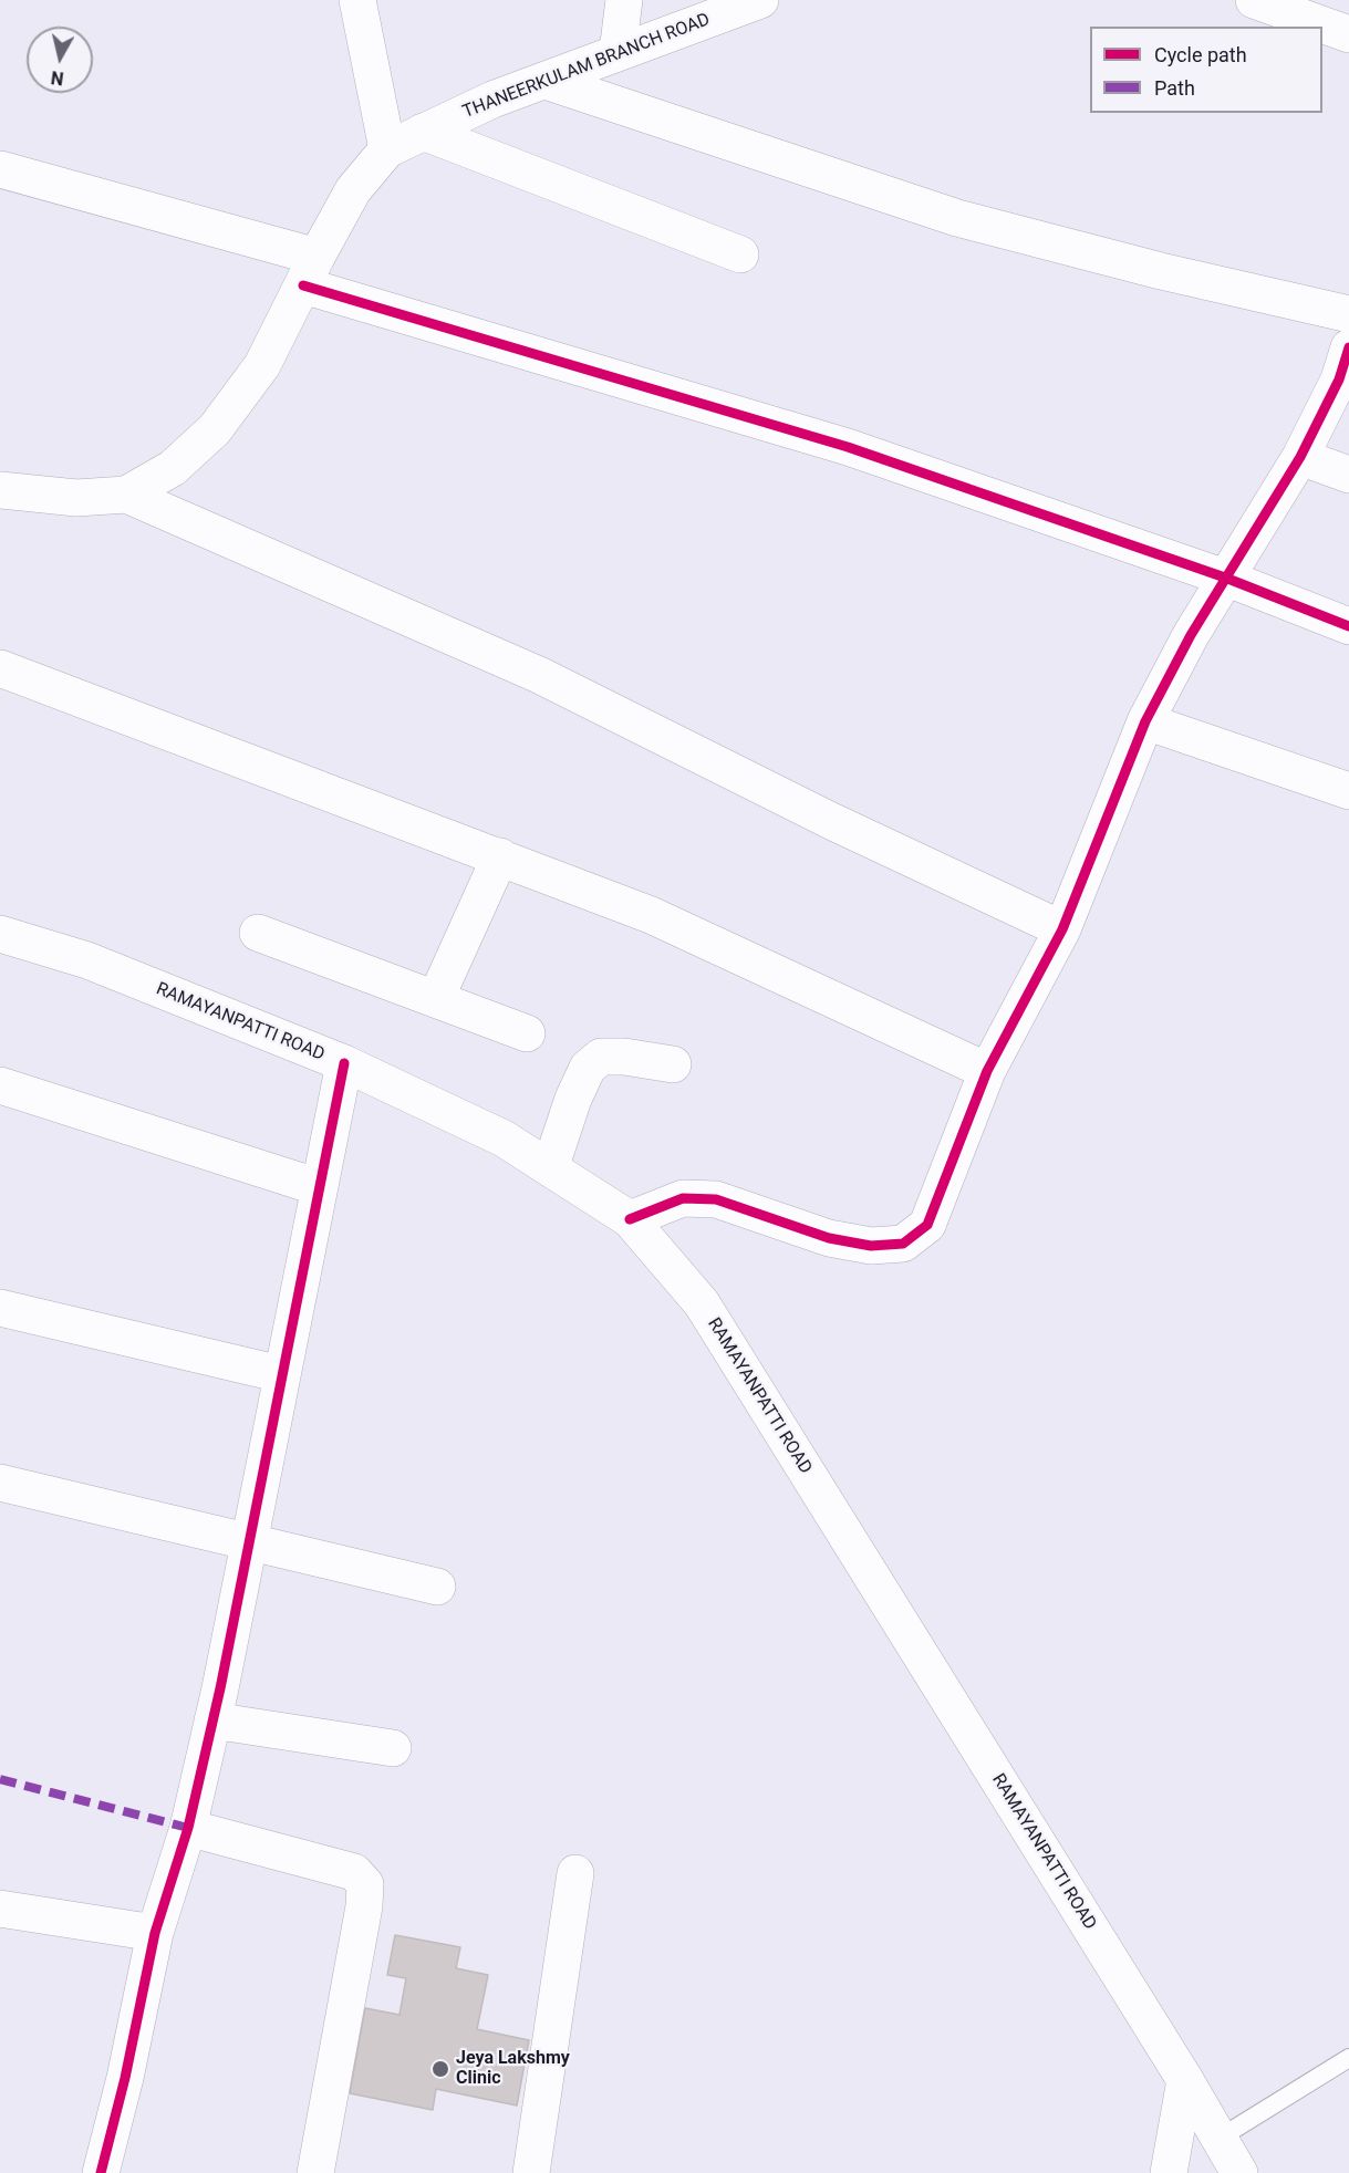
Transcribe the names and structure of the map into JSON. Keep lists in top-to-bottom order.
{
  "streets": {
    "street": ["THANEERKULAM BRANCH ROAD", "RAMAYANPATTI ROAD"]
  },
  "places": ["Jeya Lakshmy Clinic"],
  "legend": ["Cycle path", "Path"],
  "north": "bottom"
}
